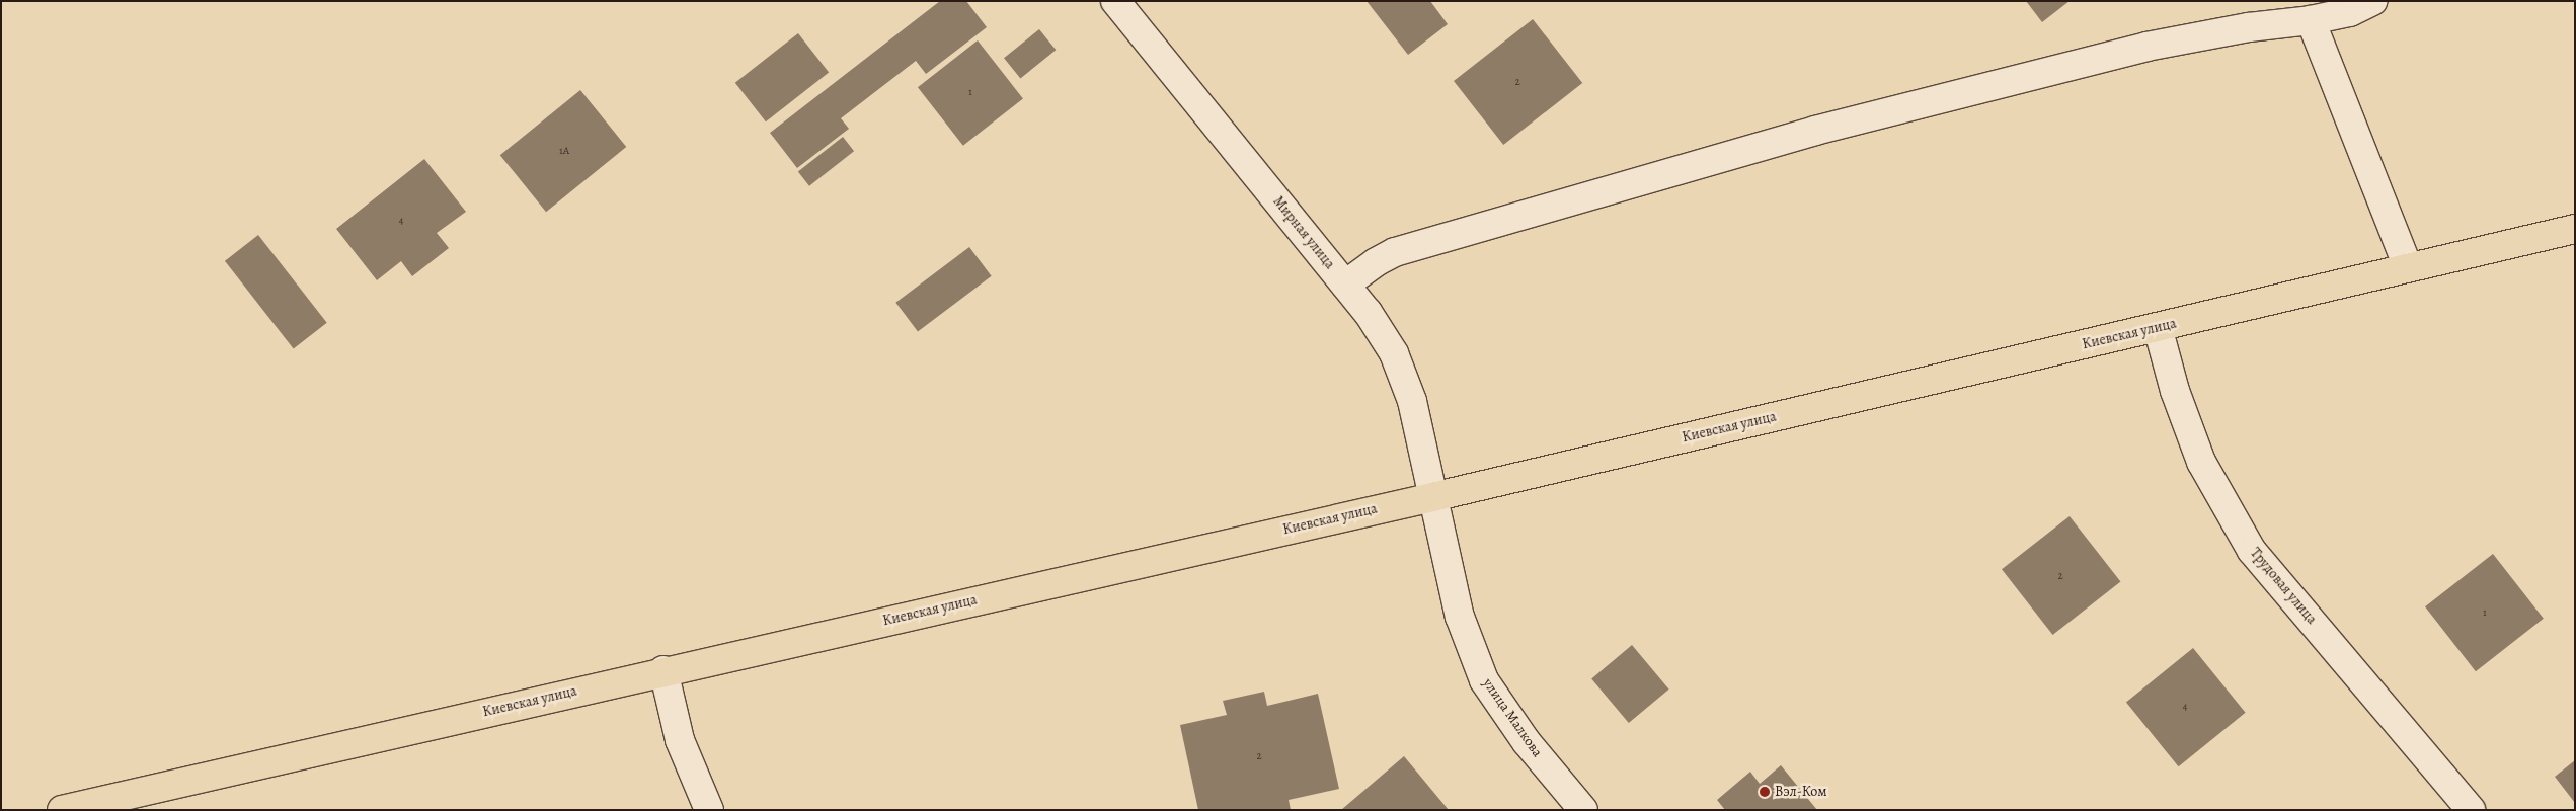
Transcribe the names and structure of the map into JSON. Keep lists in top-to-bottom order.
{
  "streets": {
    "main road": ["Киевская улица"],
    "street": ["Мирная улица", "Трудовая улица", "улица Малкова"]
  },
  "crossings": [
    ["Мирная улица", "Киевская улица"],
    ["Мирная улица", "улица Малкова"],
    ["Киевская улица", "Трудовая улица"],
    ["Киевская улица", "улица Малкова"]
  ],
  "places": ["Вэл-Ком"],
  "house_numbers": [
    "2",
    "1",
    "1А",
    "4",
    "2",
    "1",
    "4",
    "2"
  ]
}
